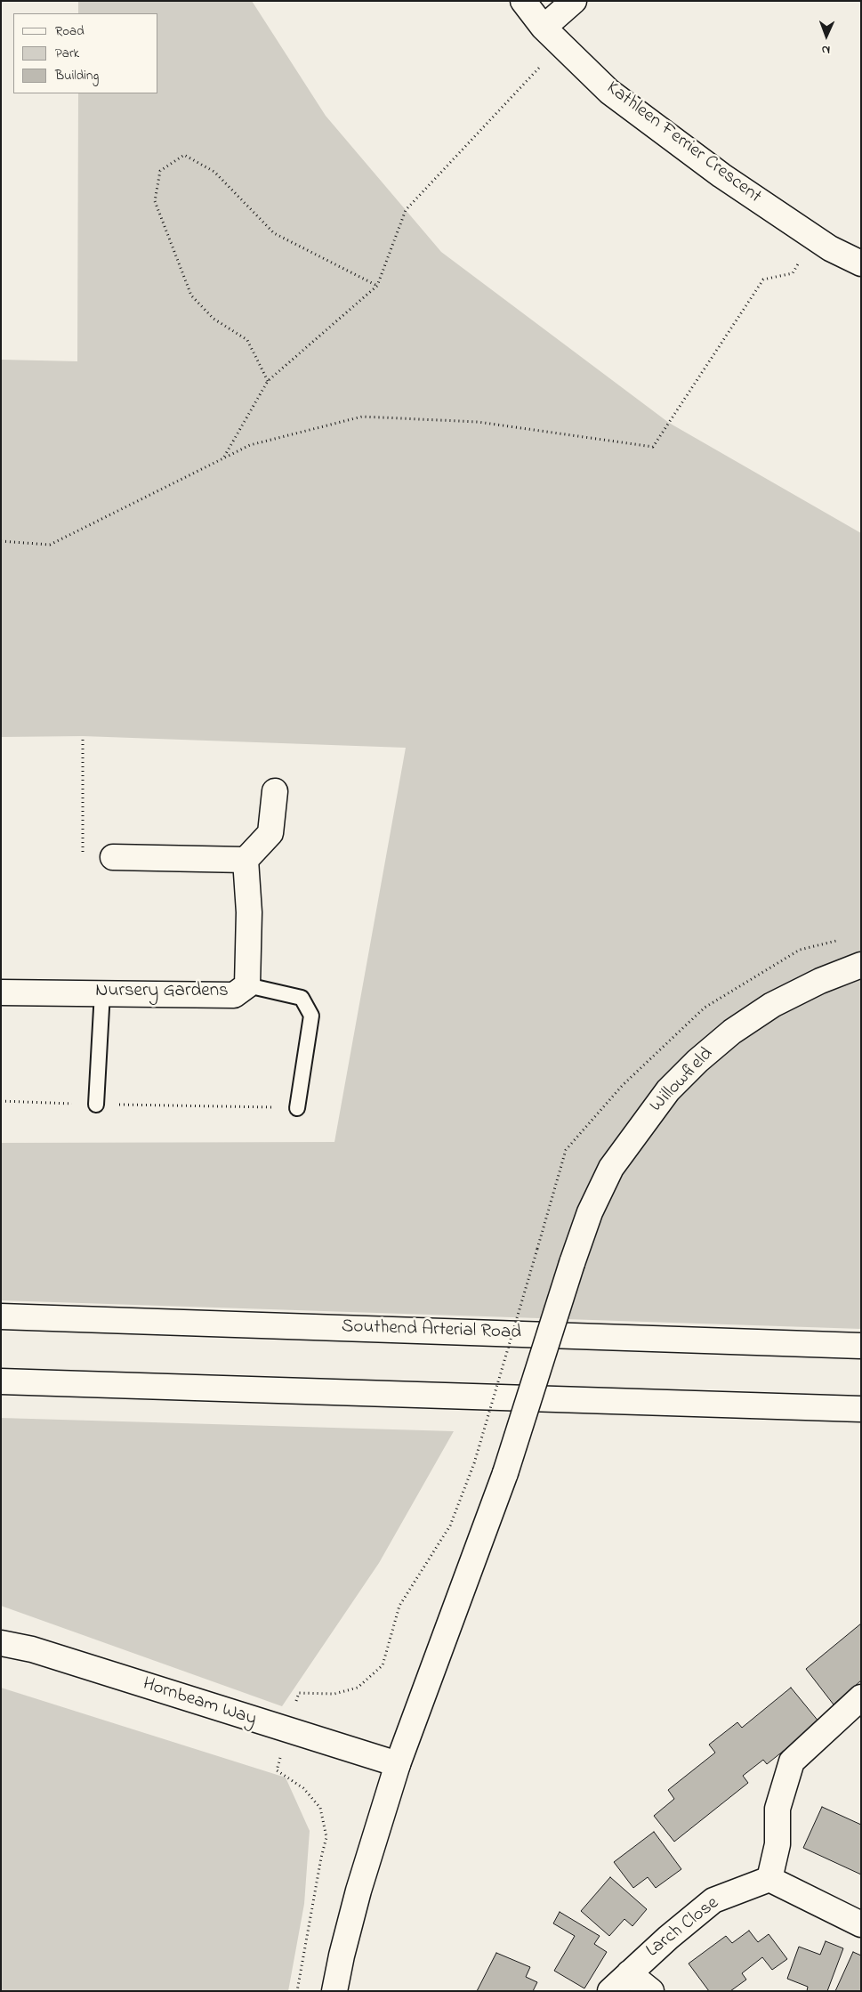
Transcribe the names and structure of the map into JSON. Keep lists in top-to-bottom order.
{
  "streets": {
    "main road": [
      "Kathleen Ferrier Crescent",
      "Nursery Gardens",
      "Willowfield",
      "Southend Arterial Road",
      "Hornbeam Way",
      "Larch Close"
    ]
  },
  "crossings": [
    ["Willowfield", "Hornbeam Way"]
  ],
  "legend": ["Road", "Park", "Building"],
  "north": "bottom"
}
